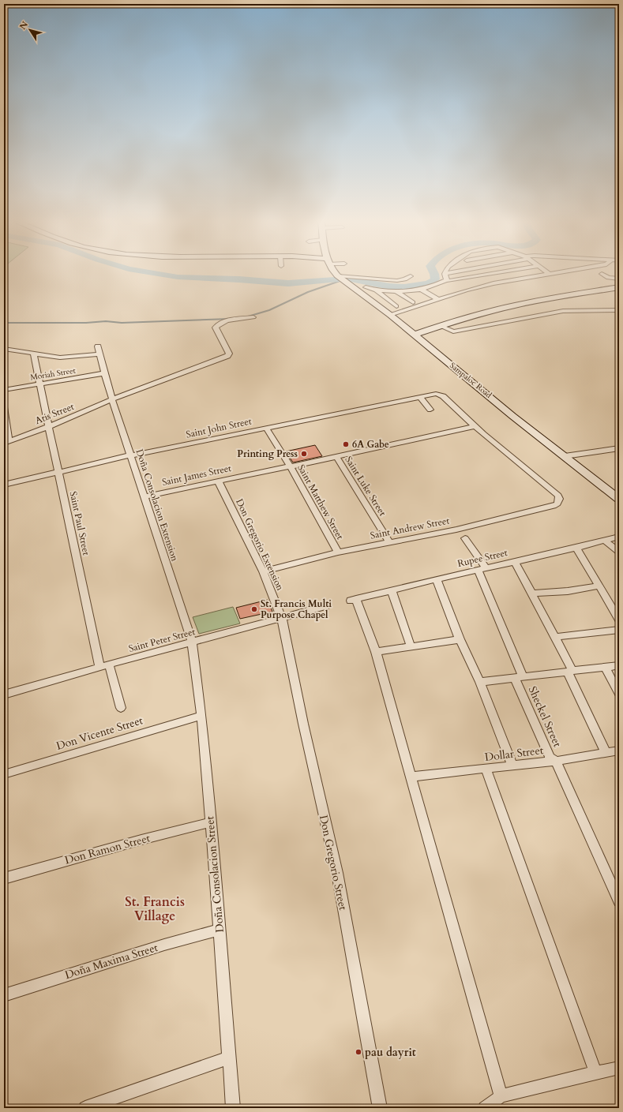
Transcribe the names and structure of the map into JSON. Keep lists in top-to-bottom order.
{
  "streets": {
    "main road": ["Sampaloc Road"],
    "street": [
      "Moriah Street",
      "Atis Street",
      "Saint John Street",
      "Saint James Street",
      "Saint Luke Street",
      "Saint Matthew Street",
      "Doña Consolacion Extension",
      "Saint Paul Street",
      "Saint Andrew Street",
      "Don Gregorio Extension",
      "Rupee Street",
      "Saint Peter Street",
      "Sheckel Street",
      "Don Vicente Street",
      "Dollar Street",
      "Don Ramon Street",
      "Don Gregorio Street",
      "Doña Consolacion Street",
      "Doña Maxima Street"
    ]
  },
  "crossings": [
    ["Moriah Street", "Doña Consolacion Extension"],
    ["Moriah Street", "Saint Paul Street"],
    ["Atis Street", "Doña Consolacion Extension"],
    ["Atis Street", "Saint Paul Street"],
    ["Saint John Street", "Saint James Street"],
    ["Saint John Street", "Saint Matthew Street"],
    ["Saint John Street", "Doña Consolacion Extension"],
    ["Saint John Street", "Saint Paul Street"],
    ["Saint John Street", "Saint Andrew Street"],
    ["Saint James Street", "Saint Luke Street"],
    ["Saint James Street", "Saint Matthew Street"],
    ["Saint James Street", "Doña Consolacion Extension"],
    ["Saint James Street", "Saint Andrew Street"],
    ["Saint James Street", "Don Gregorio Extension"],
    ["Saint Luke Street", "Saint Andrew Street"],
    ["Saint Matthew Street", "Saint Andrew Street"],
    ["Doña Consolacion Extension", "Saint Peter Street"],
    ["Doña Consolacion Extension", "Doña Consolacion Street"],
    ["Saint Paul Street", "Saint Peter Street"],
    ["Saint Andrew Street", "Don Gregorio Extension"],
    ["Don Gregorio Extension", "Saint Peter Street"],
    ["Don Gregorio Extension", "Don Gregorio Street"],
    ["Rupee Street", "Sheckel Street"],
    ["Saint Peter Street", "Don Gregorio Street"],
    ["Saint Peter Street", "Doña Consolacion Street"],
    ["Sheckel Street", "Dollar Street"],
    ["Don Vicente Street", "Doña Consolacion Street"],
    ["Don Ramon Street", "Doña Consolacion Street"],
    ["Doña Consolacion Street", "Doña Maxima Street"]
  ],
  "districts": ["St. Francis Village"],
  "places": [
    "6A Gabe",
    "Printing Press",
    "St. Francis Multi Purpose Chapel",
    "pau dayrit"
  ],
  "north": "top left"
}
